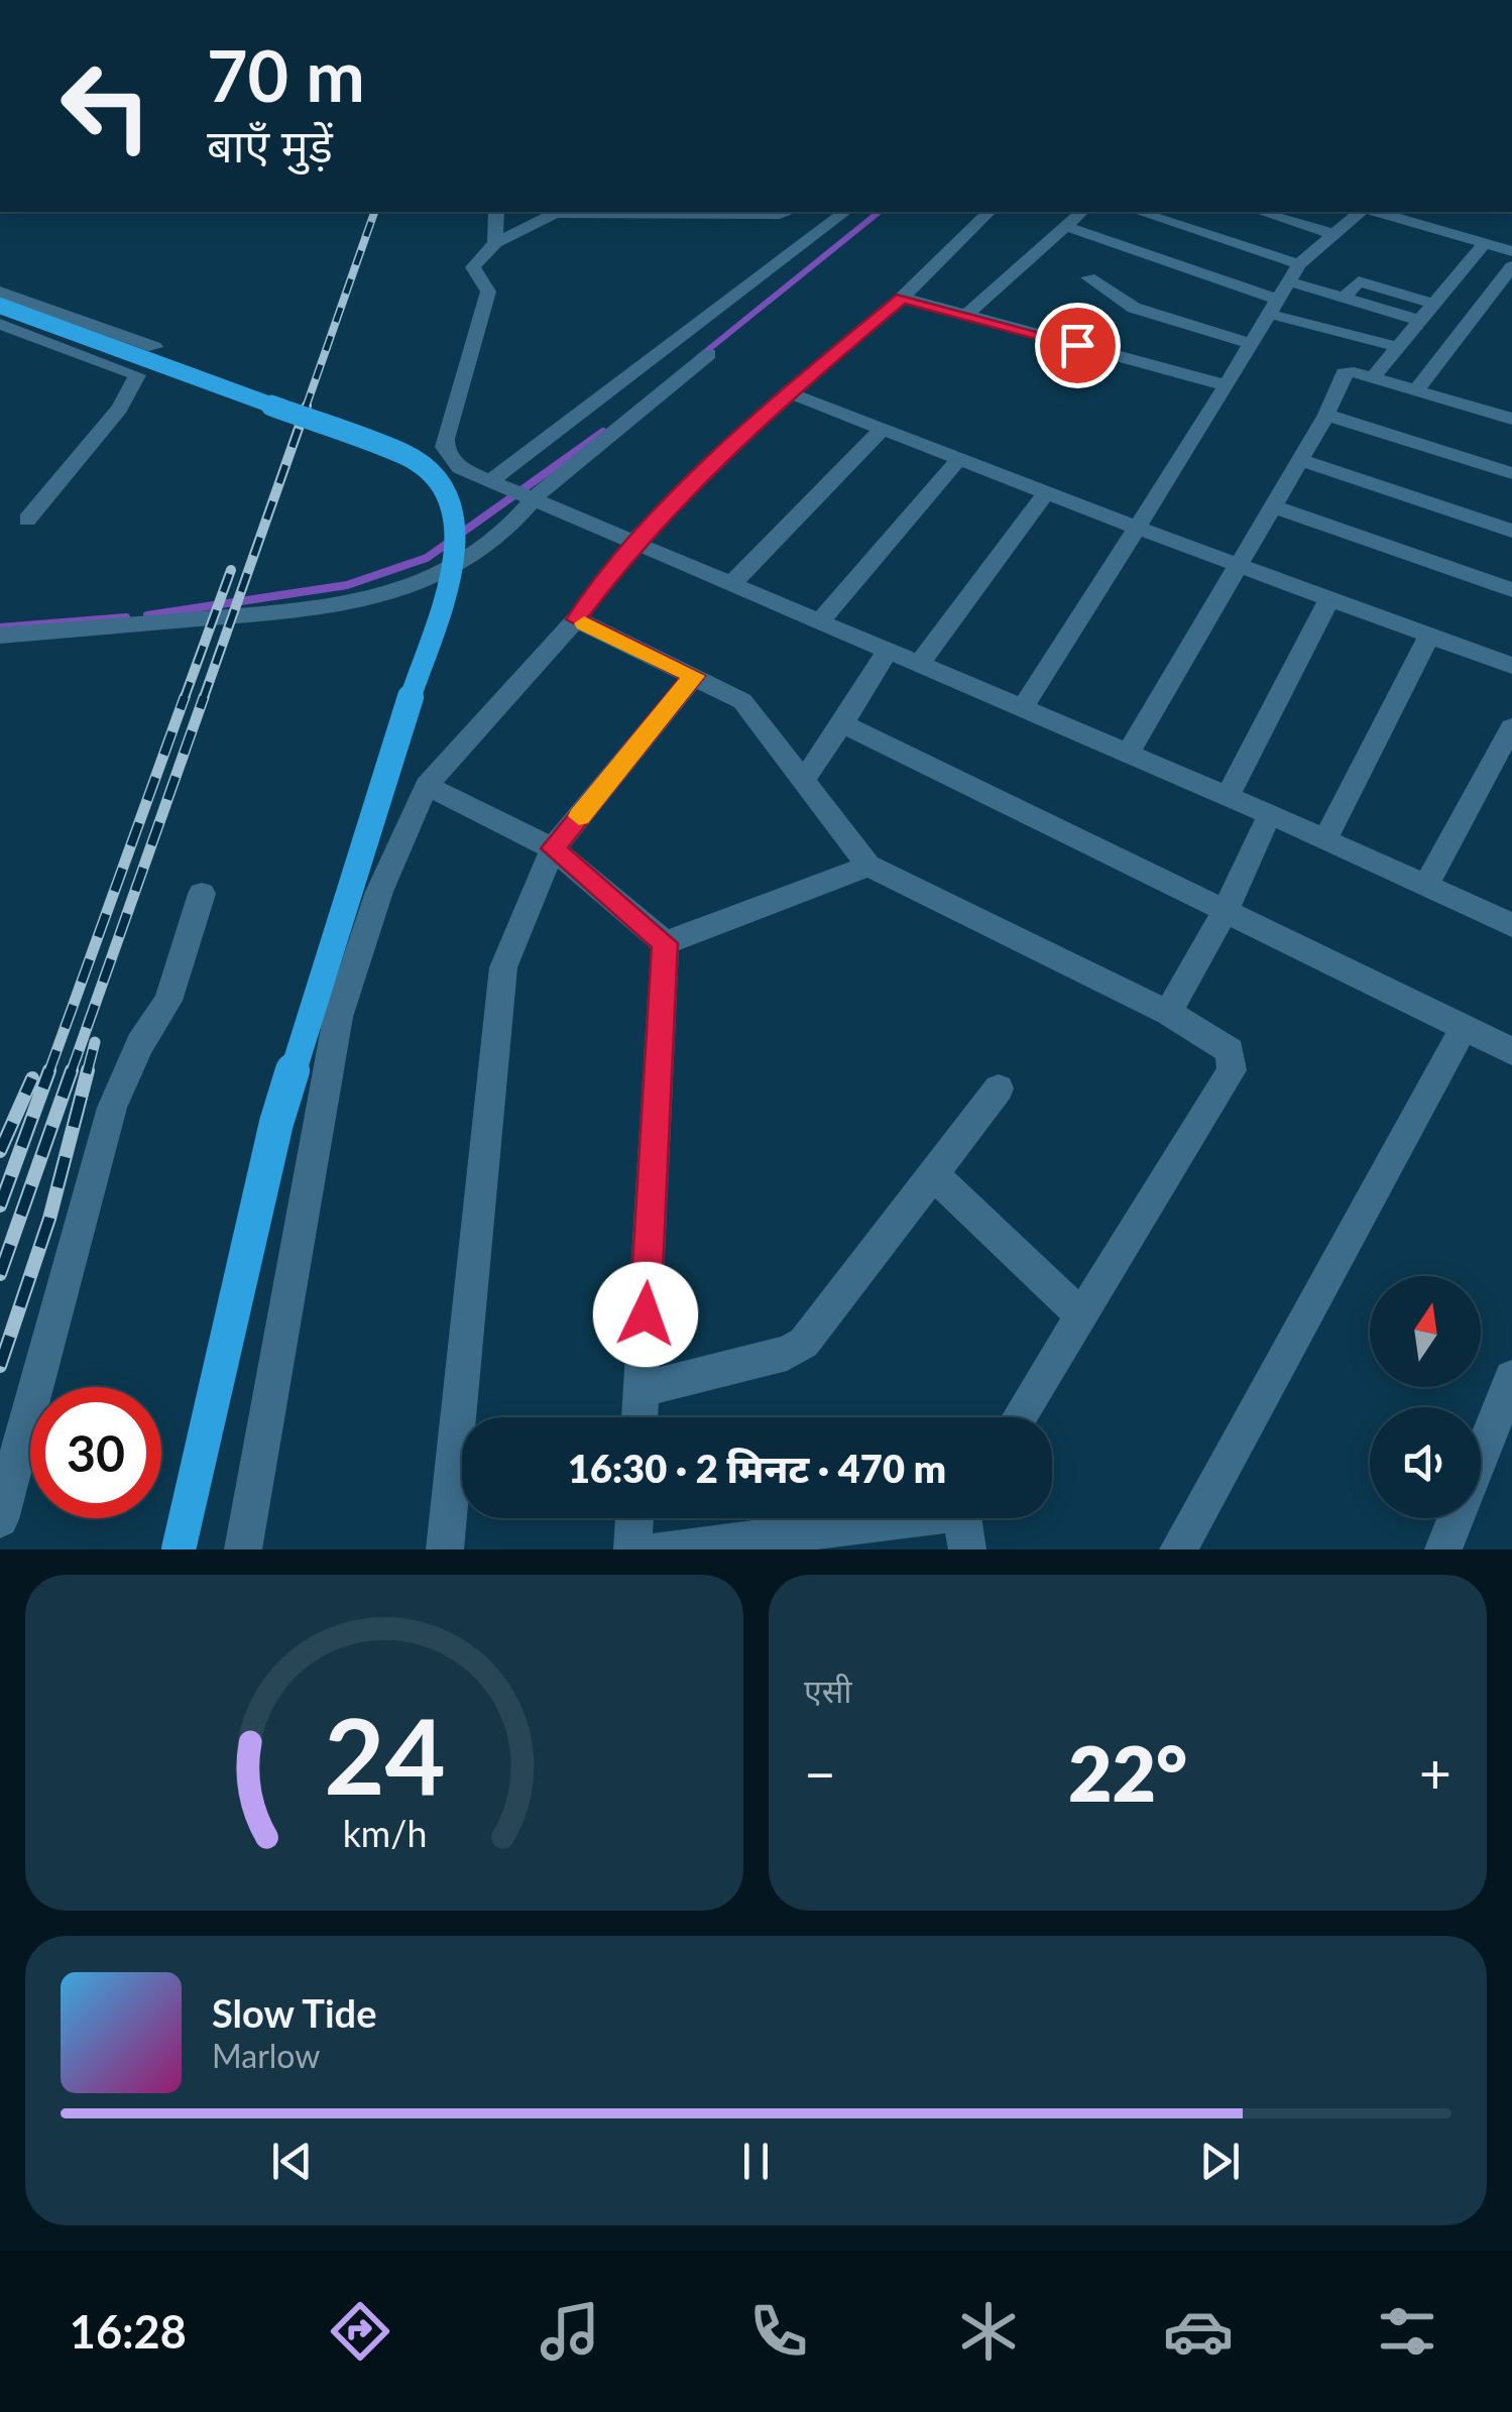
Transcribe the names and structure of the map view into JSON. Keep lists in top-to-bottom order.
{
  "north": "top",
  "page": {
    "turn": ["70 m", "बाएँ मुड़ें"],
    "limit": "30",
    "trip": "16:30 · 2 मिनट · 470 m",
    "tile": "एसी",
    "heat": ["−", "22°", "+"],
    "song": ["Slow Tide", "Marlow"],
    "tabs": "16:28",
    "gauge": ["24", "km/h"]
  }
}
